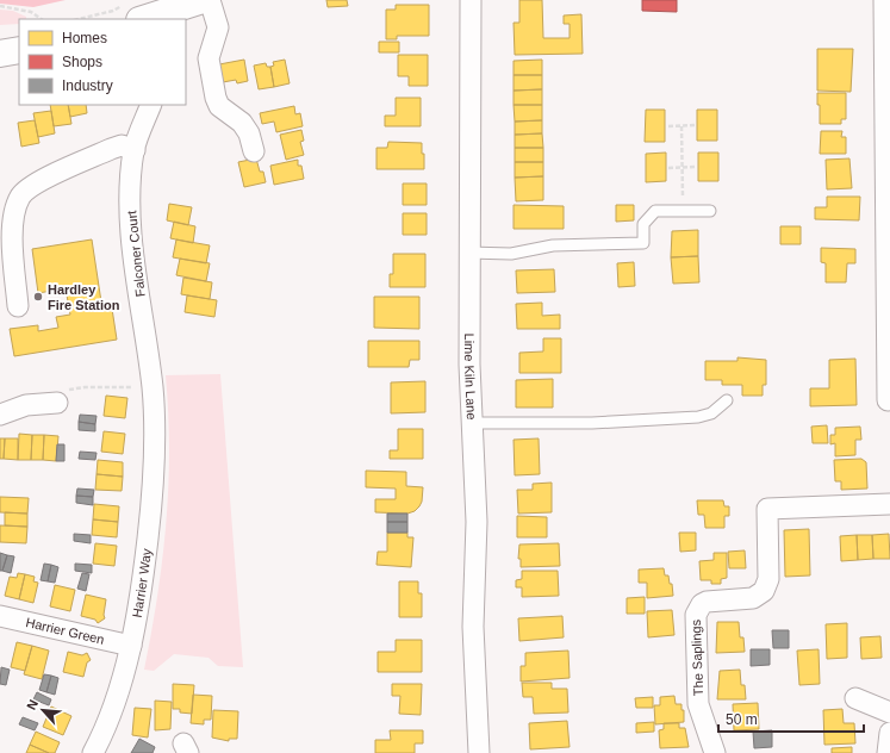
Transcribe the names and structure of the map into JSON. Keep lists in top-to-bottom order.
{
  "streets": {
    "street": [
      "Falconer Court",
      "Lime Kiln Lane",
      "Harrier Way",
      "Harrier Green",
      "The Saplings"
    ]
  },
  "crossings": [
    ["Falconer Court", "Harrier Way"],
    ["Harrier Way", "Harrier Green"]
  ],
  "places": ["Hardley Fire Station"],
  "legend": ["Homes", "Shops", "Industry"],
  "scale_bar": "50 m",
  "north": "top left"
}
